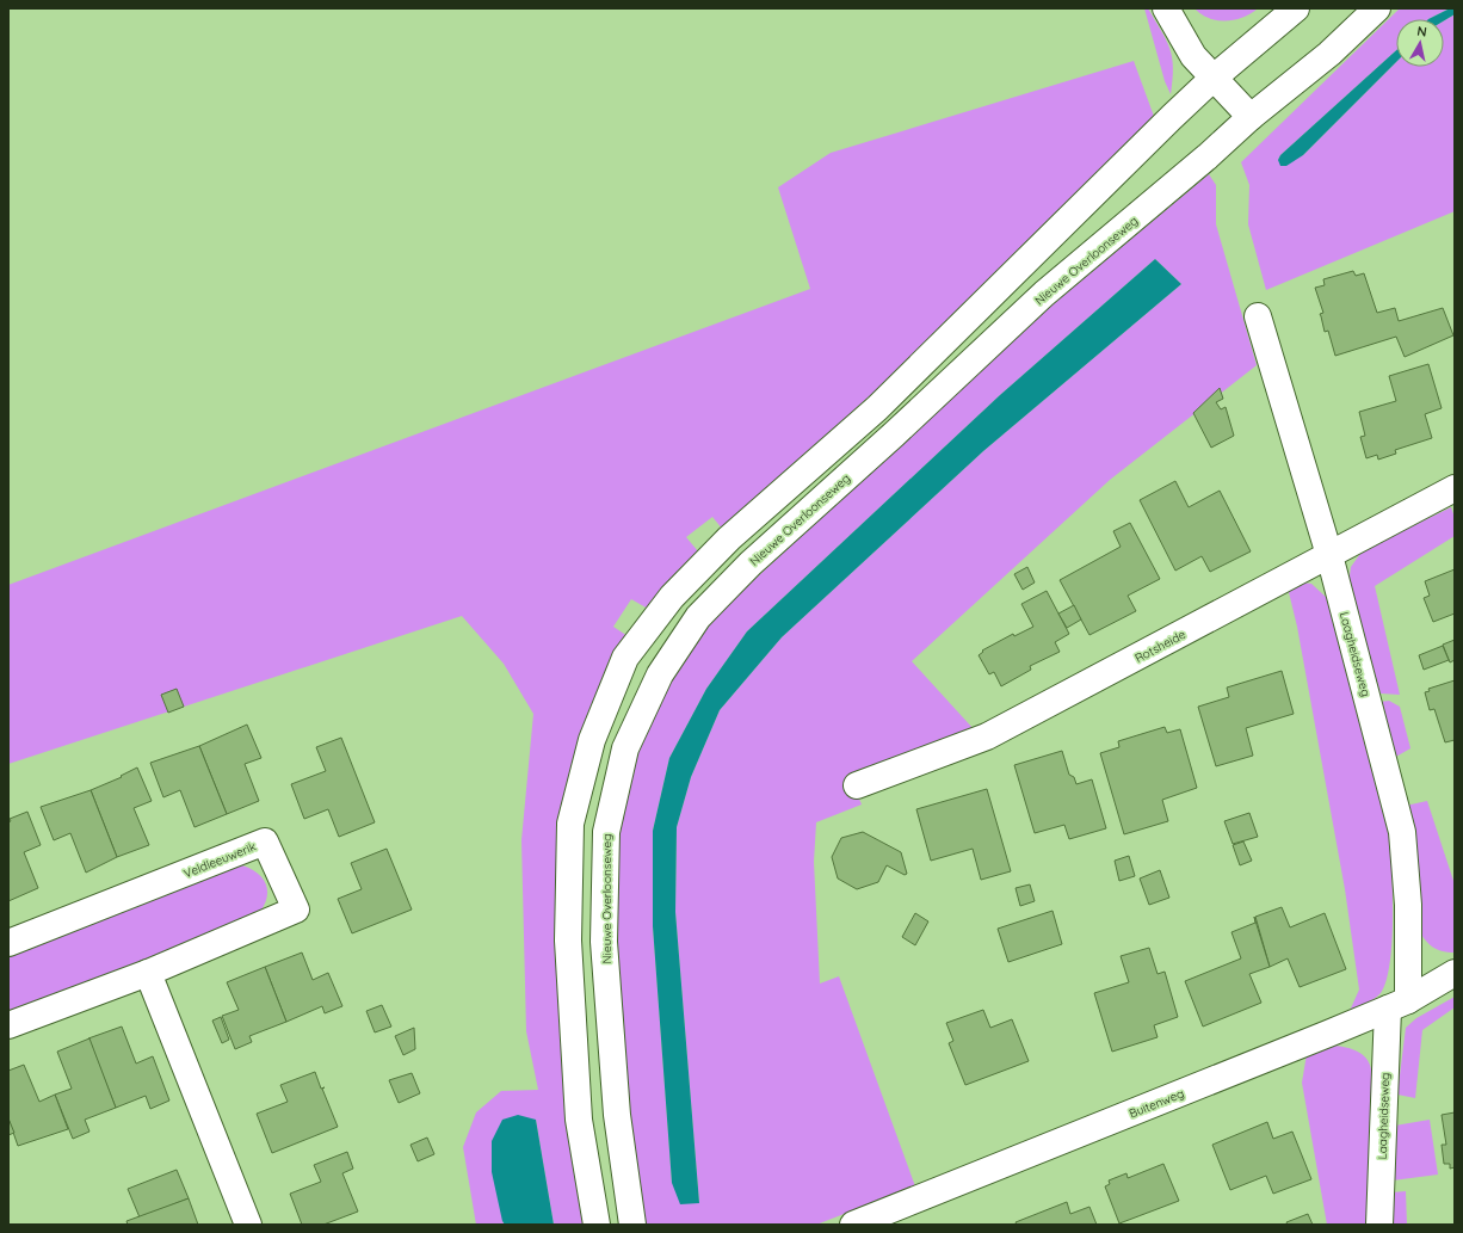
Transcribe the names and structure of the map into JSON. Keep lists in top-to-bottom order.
{
  "streets": {
    "street": [
      "Nieuwe Overloonseweg",
      "Rotsheide",
      "Laagheidseweg",
      "Veldleeuwerik",
      "Buitenweg"
    ]
  },
  "crossings": [
    ["Rotsheide", "Laagheidseweg"],
    ["Laagheidseweg", "Buitenweg"]
  ],
  "north": "top"
}
